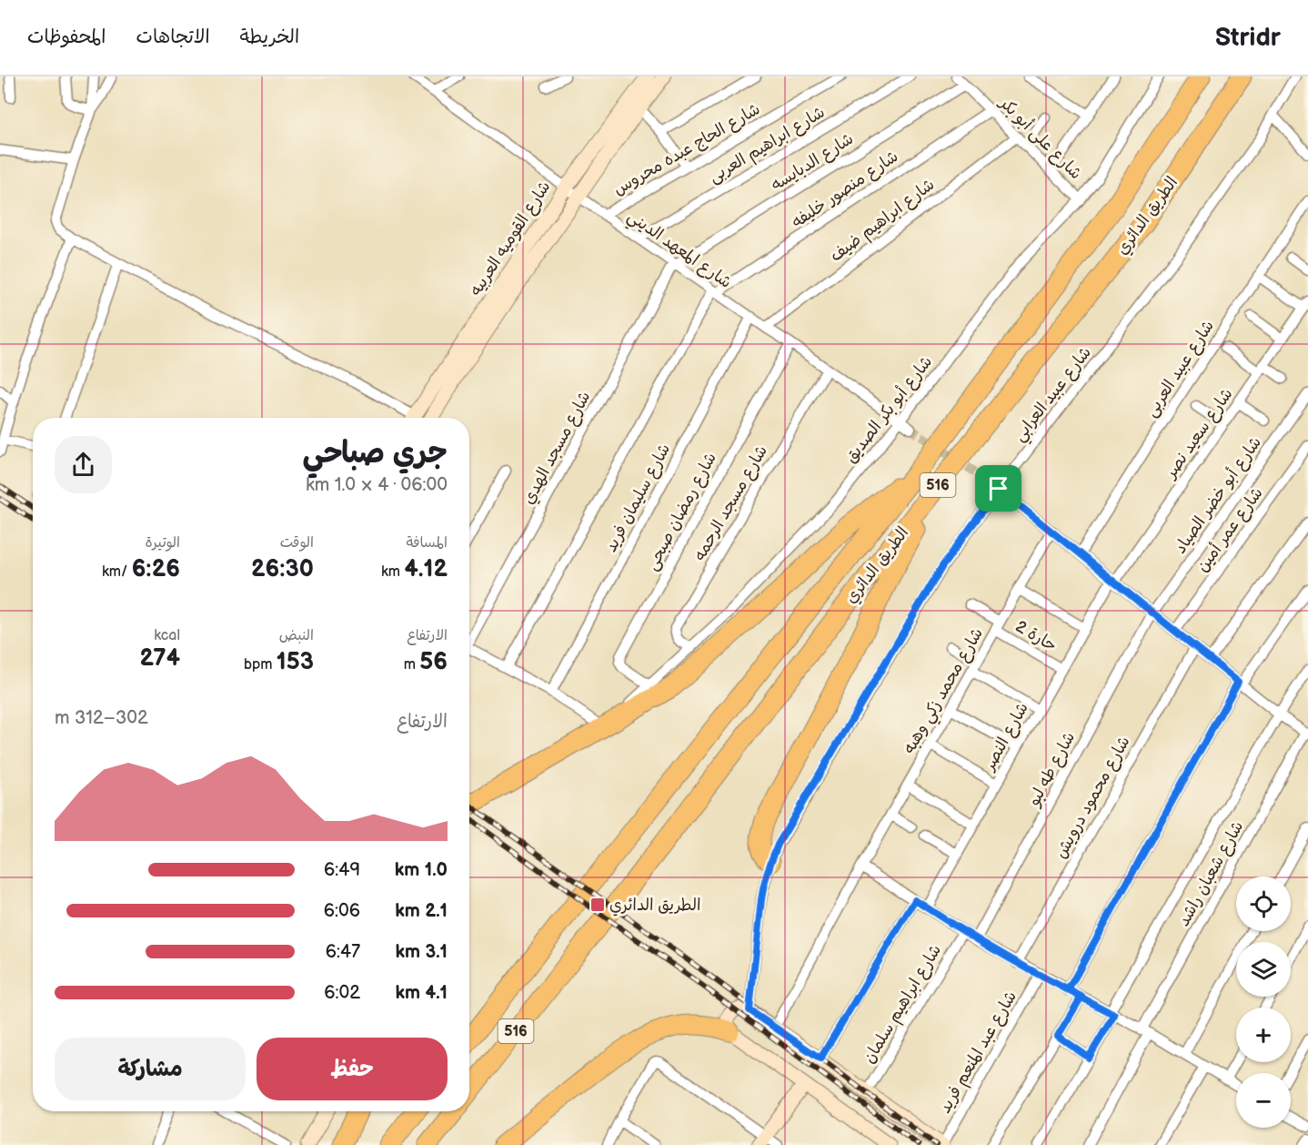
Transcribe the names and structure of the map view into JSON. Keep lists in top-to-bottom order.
{
  "streets": {
    "highway": ["الطريق الدائري", "516"],
    "street": [
      "شارع على أبو بكر",
      "شارع ابراهيم العربى",
      "شارع الحاج عبده محروس",
      "شارع الدبايسه",
      "شارع منصور خليفه",
      "شارع ابراهيم ضيف",
      "شارع القوميه العربيه",
      "شارع المعهد الديني",
      "شارع عبيد العربى",
      "شارع عبيد العرابي",
      "شارع أبو بكر الصديق",
      "شارع سعيد نصر",
      "شارع مسجد الهدي",
      "شارع أبو خضر الصياد",
      "شارع سليمان فريد",
      "شارع مسجد الرحمه",
      "شارع رمضان صبحى",
      "شارع عمر أمين",
      "حارة 2",
      "شارع محمد زكي وهبه",
      "شارع النصر",
      "شارع طه لبو",
      "شارع محمود درويش",
      "شارع شعبان راشد",
      "شارع ابراهيم سلمان",
      "شارع عبد المنعم فريد"
    ]
  },
  "crossings": [
    ["شارع على أبو بكر", "شارع الدبايسه"],
    ["شارع على أبو بكر", "شارع منصور خليفه"],
    ["شارع على أبو بكر", "شارع ابراهيم ضيف"],
    ["شارع على أبو بكر", "شارع أبو بكر الصديق"],
    ["شارع ابراهيم العربى", "شارع المعهد الديني"],
    ["شارع الحاج عبده محروس", "شارع المعهد الديني"],
    ["شارع الدبايسه", "شارع المعهد الديني"],
    ["شارع الدبايسه", "شارع مسجد الهدي"],
    ["شارع منصور خليفه", "شارع المعهد الديني"],
    ["شارع ابراهيم ضيف", "شارع المعهد الديني"],
    ["شارع القوميه العربيه", "شارع المعهد الديني"],
    ["شارع المعهد الديني", "شارع أبو بكر الصديق"],
    ["شارع المعهد الديني", "شارع مسجد الهدي"],
    ["شارع المعهد الديني", "شارع سليمان فريد"],
    ["شارع المعهد الديني", "شارع مسجد الرحمه"],
    ["شارع المعهد الديني", "شارع رمضان صبحى"],
    ["شارع أبو بكر الصديق", "شارع مسجد الرحمه"],
    ["شارع أبو بكر الصديق", "شارع رمضان صبحى"],
    ["شارع سعيد نصر", "شارع النصر"],
    ["شارع أبو خضر الصياد", "شارع طه لبو"],
    ["حارة 2", "شارع محمد زكي وهبه"],
    ["حارة 2", "شارع النصر"]
  ],
  "places": {
    "transit": ["الطريق الدائري"]
  },
  "page": {
    "header": "Stridr",
    "nav": ["الخريطة", "الاتجاهات", "المحفوظات"],
    "heading": ["جري صباحي", "06:00 · 4 × 1.0 km"],
    "stats": [
      ["المسافة", "4.12 km"],
      ["الوقت", "26:30"],
      ["الوتيرة", "6:26 /km"],
      ["الارتفاع", "56 m"],
      ["النبض", "153 bpm"],
      ["kcal", "274"]
    ],
    "chart": ["الارتفاع", "302–312 m"],
    "list": [
      {
        "name": "1.0 km",
        "note": "6:49"
      },
      {
        "name": "2.1 km",
        "note": "6:06"
      },
      {
        "name": "3.1 km",
        "note": "6:47"
      },
      {
        "name": "4.1 km",
        "note": "6:02"
      }
    ],
    "map_buttons": ["+", "−"],
    "buttons": ["حفظ", "مشاركة"]
  }
}
